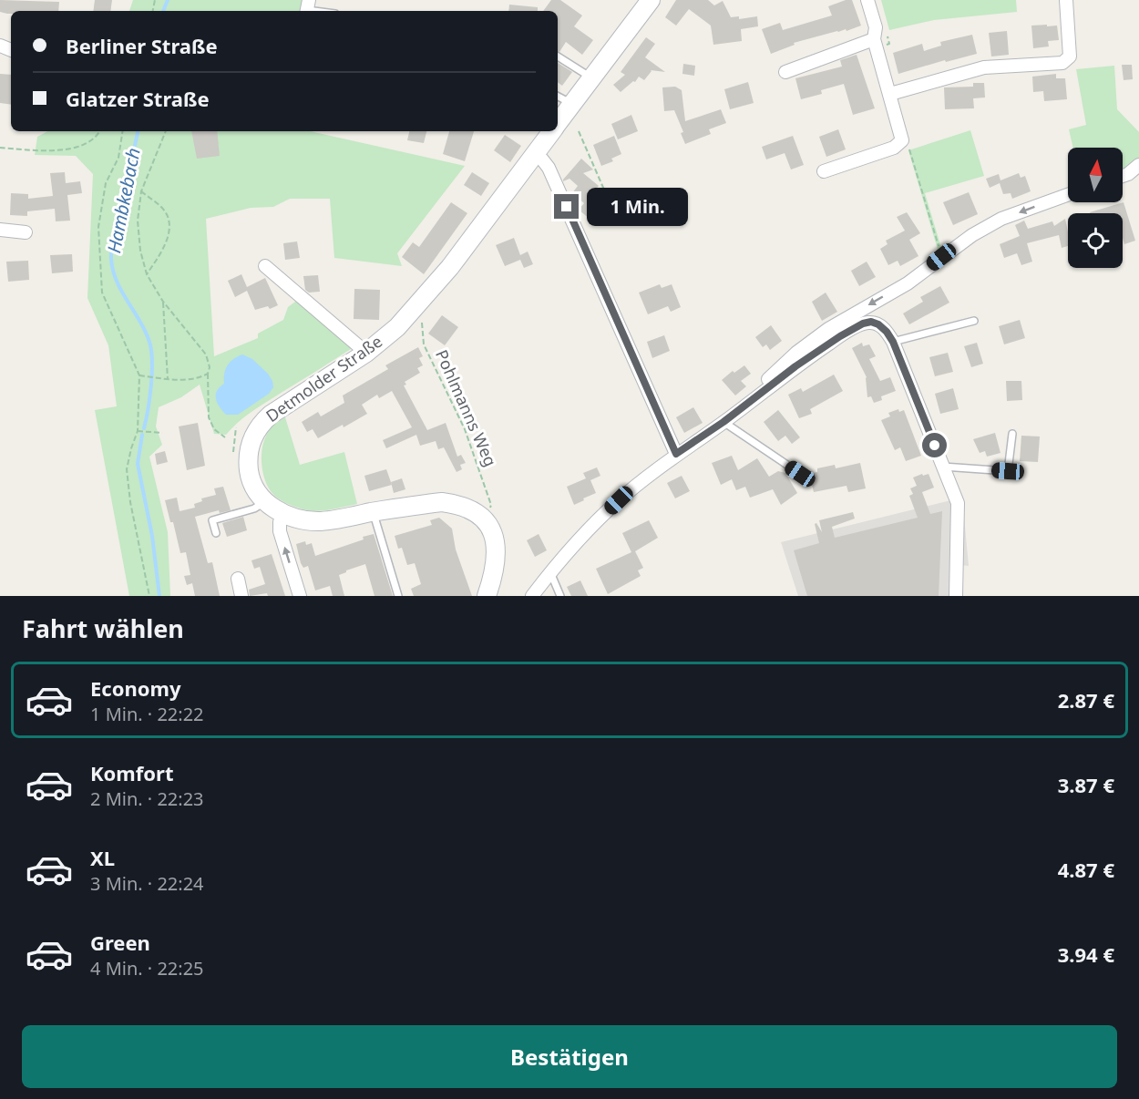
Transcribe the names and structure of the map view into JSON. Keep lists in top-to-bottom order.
{
  "streets": {
    "main road": ["Detmolder Straße"],
    "path": ["Pohlmanns Weg"]
  },
  "water": ["Hambkebach"],
  "north": "top",
  "page": {
    "banner": ["Berliner Straße", "Glatzer Straße"],
    "bubble": "1 Min.",
    "heading": "Fahrt wählen",
    "list": [
      {
        "name": "Economy",
        "note": "1 Min. · 22:22",
        "value": "2.87 €"
      },
      {
        "name": "Komfort",
        "note": "2 Min. · 22:23",
        "value": "3.87 €"
      },
      {
        "name": "XL",
        "note": "3 Min. · 22:24",
        "value": "4.87 €"
      },
      {
        "name": "Green",
        "note": "4 Min. · 22:25",
        "value": "3.94 €"
      }
    ],
    "buttons": "Bestätigen"
  }
}
